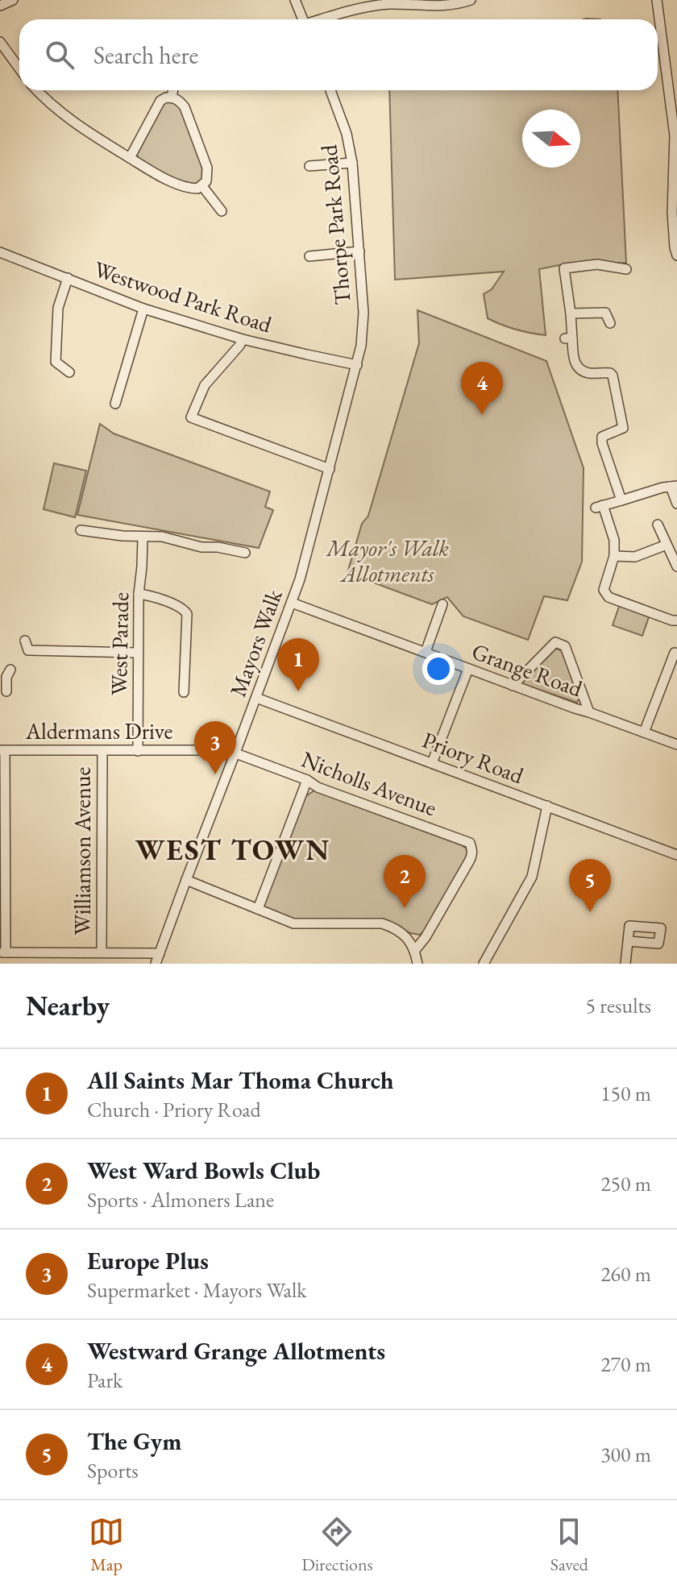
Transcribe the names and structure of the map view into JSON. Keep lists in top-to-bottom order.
{
  "streets": {
    "street": [
      "Thorpe Park Road",
      "Westwood Park Road",
      "Mayors Walk",
      "West Parade",
      "Grange Road",
      "Aldermans Drive",
      "Priory Road",
      "Nicholls Avenue",
      "Williamson Avenue"
    ]
  },
  "crossings": [
    ["Thorpe Park Road", "Westwood Park Road"],
    ["Thorpe Park Road", "Mayors Walk"],
    ["Westwood Park Road", "Mayors Walk"],
    ["Mayors Walk", "Grange Road"],
    ["Mayors Walk", "Aldermans Drive"],
    ["Mayors Walk", "Priory Road"],
    ["Mayors Walk", "Nicholls Avenue"],
    ["West Parade", "Aldermans Drive"],
    ["Aldermans Drive", "Nicholls Avenue"],
    ["Aldermans Drive", "Williamson Avenue"]
  ],
  "districts": ["WEST TOWN"],
  "parks": ["Mayor's Walk Allotments"],
  "north": "right",
  "page": {
    "search": "Search here",
    "pins": [
      "4",
      "1",
      "3",
      "2",
      "5"
    ],
    "heading": ["Nearby", "5 results"],
    "list": [
      {
        "mark": "1",
        "name": "All Saints Mar Thoma Church",
        "note": "Church · Priory Road",
        "value": "150 m"
      },
      {
        "mark": "2",
        "name": "West Ward Bowls Club",
        "note": "Sports · Almoners Lane",
        "value": "250 m"
      },
      {
        "mark": "3",
        "name": "Europe Plus",
        "note": "Supermarket · Mayors Walk",
        "value": "260 m"
      },
      {
        "mark": "4",
        "name": "Westward Grange Allotments",
        "note": "Park",
        "value": "270 m"
      },
      {
        "mark": "5",
        "name": "The Gym",
        "note": "Sports",
        "value": "300 m"
      }
    ],
    "nav": ["Map", "Directions", "Saved"]
  }
}
